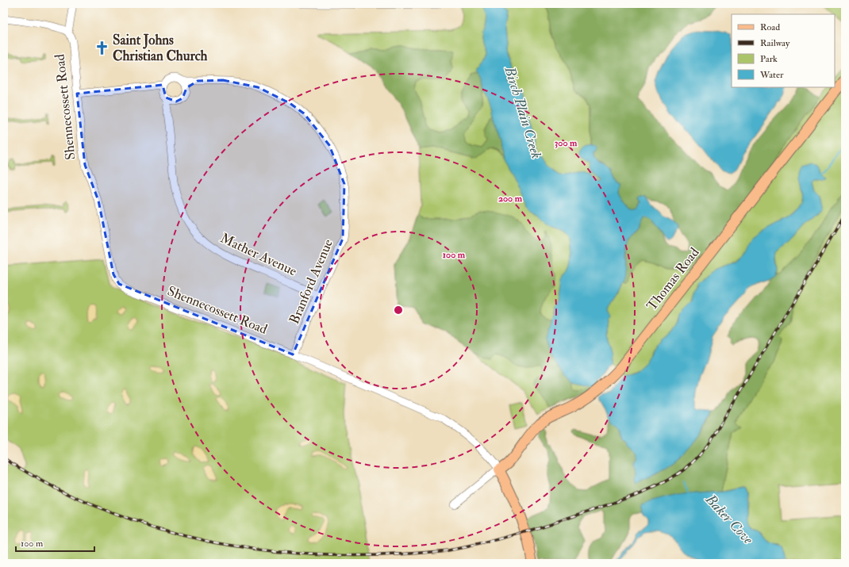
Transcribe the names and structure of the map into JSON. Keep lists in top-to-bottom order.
{
  "streets": {
    "main road": ["Shennecossett Road", "Thomas Road"],
    "street": ["Mather Avenue", "Branford Avenue"]
  },
  "crossings": [
    ["Shennecossett Road", "Thomas Road"],
    ["Shennecossett Road", "Branford Avenue"],
    ["Mather Avenue", "Branford Avenue"]
  ],
  "water": ["Birch Plain Creek", "Baker Cove"],
  "places": {
    "church": ["Saint Johns Christian Church"]
  },
  "legend": [
    "Road",
    "Railway",
    "Park",
    "Water"
  ],
  "scale_bar": "100 m",
  "rings": ["300 m", "200 m", "100 m"]
}
